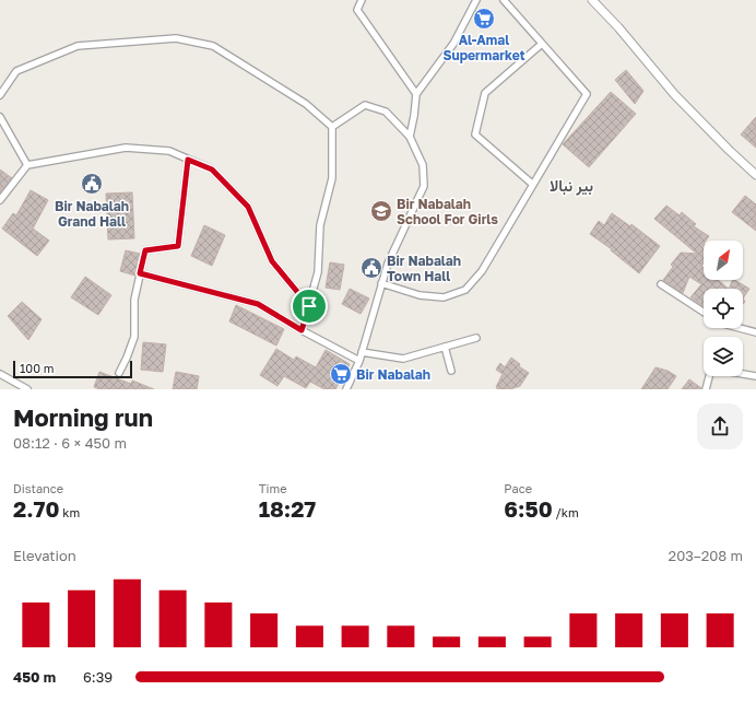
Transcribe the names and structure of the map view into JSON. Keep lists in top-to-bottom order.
{
  "districts": ["بير نبالا"],
  "places": {
    "supermarket": ["Al-Amal Supermarket", "Bir Nabalah"],
    "public building": ["Bir Nabalah Grand Hall", "Bir Nabalah Town Hall"],
    "school or university": ["Bir Nabalah School For Girls"]
  },
  "scale_bar": "100 m",
  "north": "top right",
  "page": {
    "scale": "100 m",
    "heading": ["Morning run", "08:12 · 6 × 450 m"],
    "stats": [
      ["Distance", "2.70 km"],
      ["Time", "18:27"],
      ["Pace", "6:50 /km"]
    ],
    "chart": ["Elevation", "203–208 m"],
    "list": [
      {
        "name": "450 m",
        "note": "6:39"
      }
    ]
  }
}
